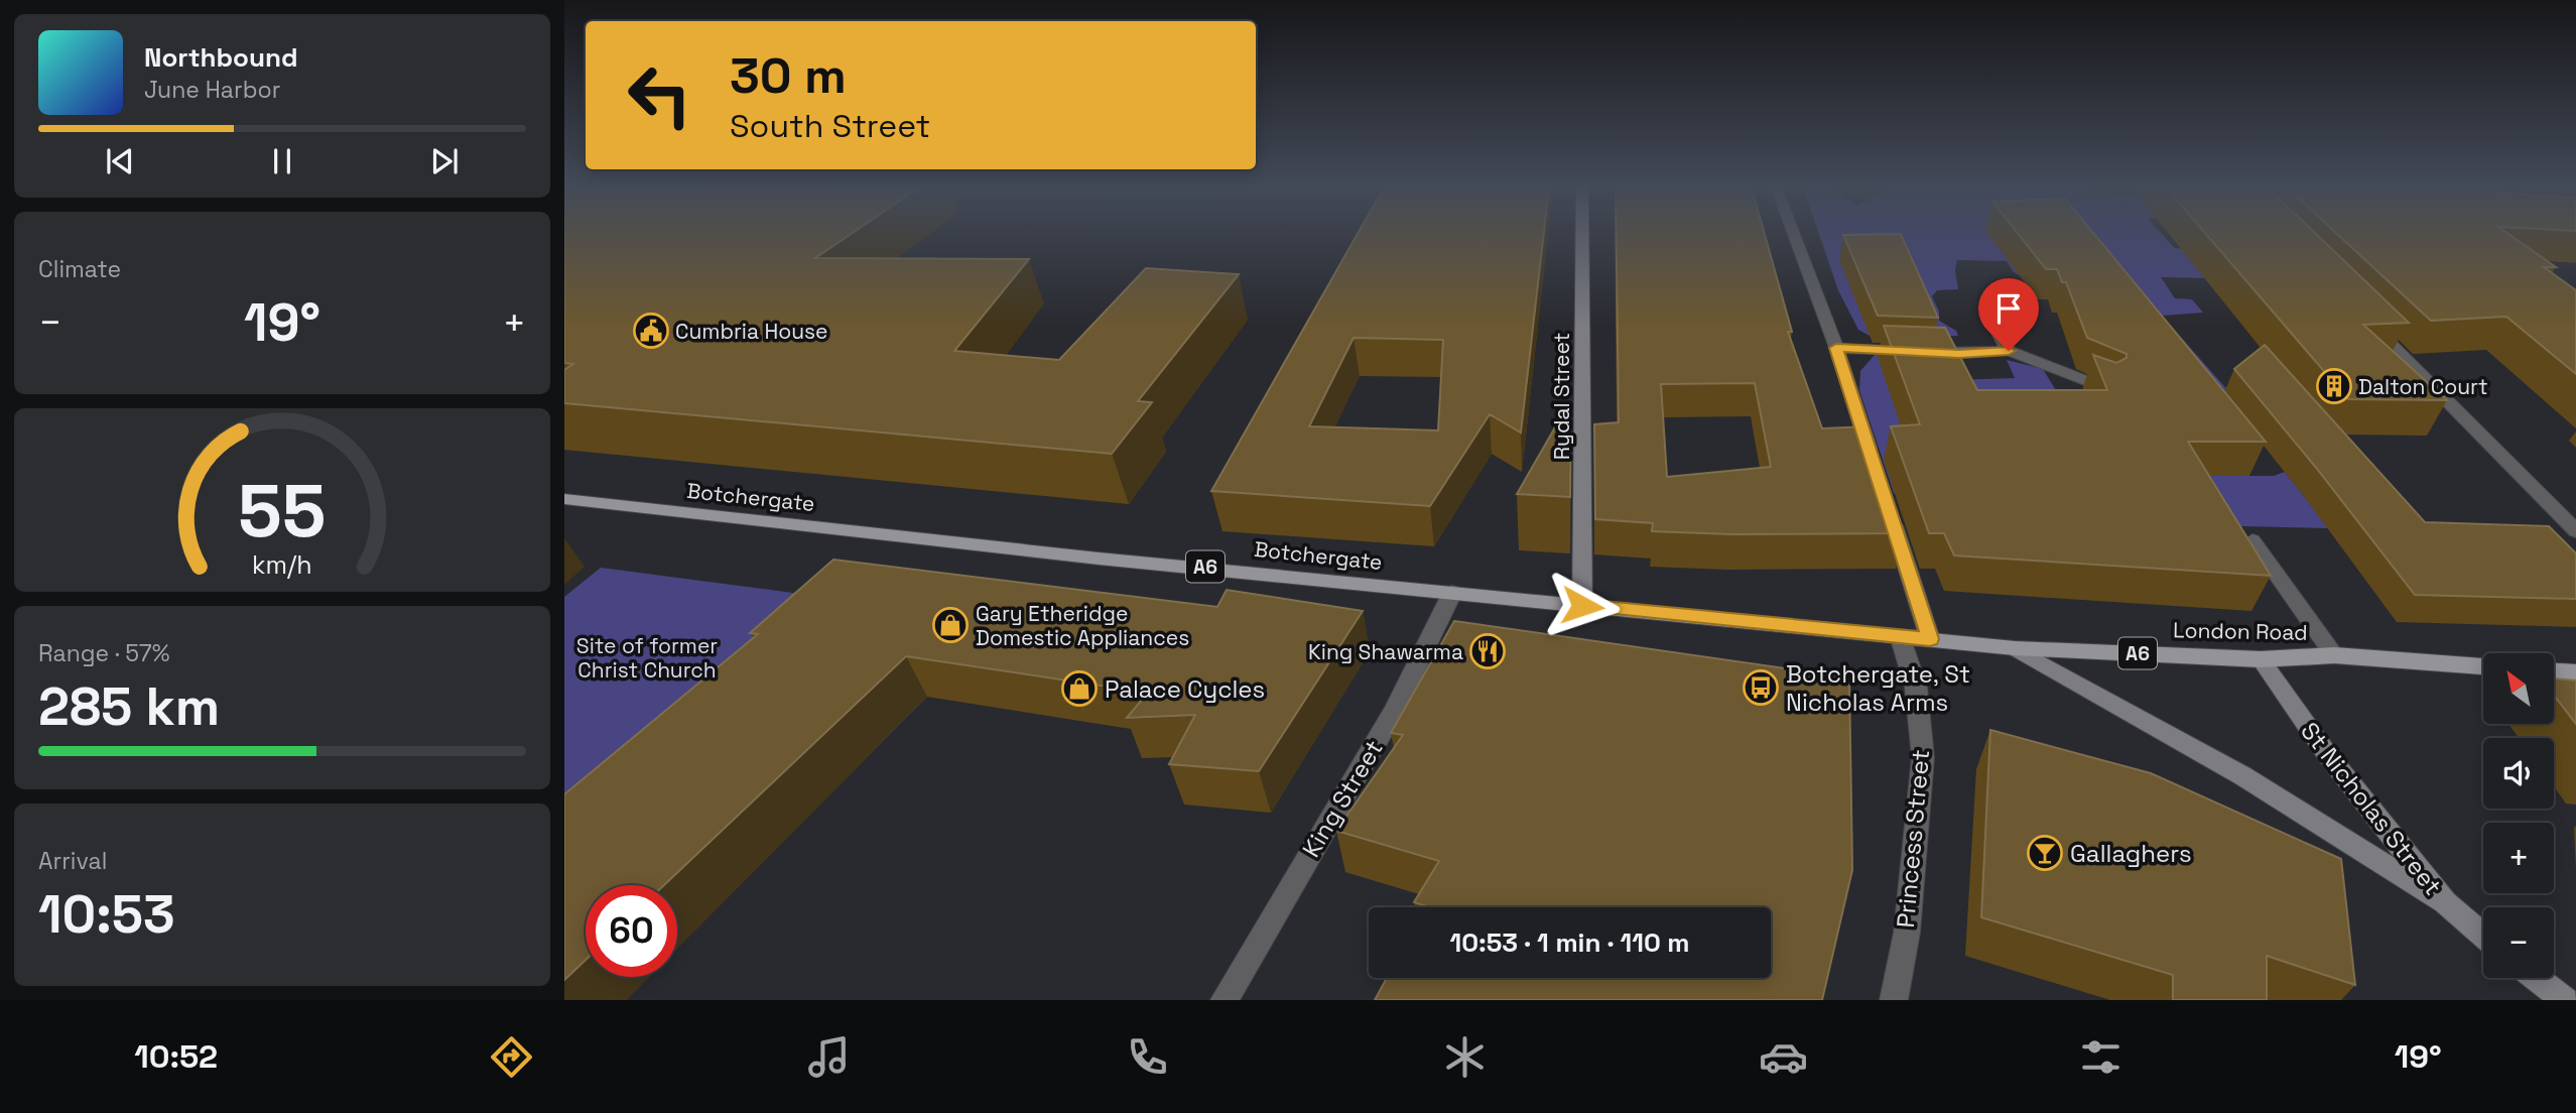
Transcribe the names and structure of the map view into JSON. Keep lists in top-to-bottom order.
{
  "streets": {
    "main road": ["Botchergate", "A6", "London Road"],
    "street": [
      "Rydal Street",
      "King Street",
      "St Nicholas Street",
      "Princess Street"
    ]
  },
  "crossings": [
    ["Rydal Street", "Botchergate"],
    ["Botchergate", "London Road"],
    ["Botchergate", "King Street"],
    ["Botchergate", "Princess Street"],
    ["London Road", "St Nicholas Street"],
    ["London Road", "Princess Street"]
  ],
  "parks": ["Site of former Christ Church"],
  "places": {
    "public building": ["Cumbria House"],
    "building": ["Dalton Court"],
    "shop": ["Gary Etheridge Domestic Appliances", "Palace Cycles"],
    "restaurant": ["King Shawarma"],
    "bus stop": ["Botchergate, St Nicholas Arms"],
    "bar": ["Gallaghers"]
  },
  "north": "top left",
  "page": {
    "turn": ["30 m", "South Street"],
    "song": ["Northbound", "June Harbor"],
    "tile": [
      "Climate",
      ["Range · 57%", "285 km"],
      ["Arrival", "10:53"]
    ],
    "heat": ["−", "19°", "+"],
    "map_buttons": ["+", "−"],
    "limit": "60",
    "trip": "10:53 · 1 min · 110 m",
    "tabs": ["10:52", "19°"],
    "gauge": ["55", "km/h"]
  }
}
